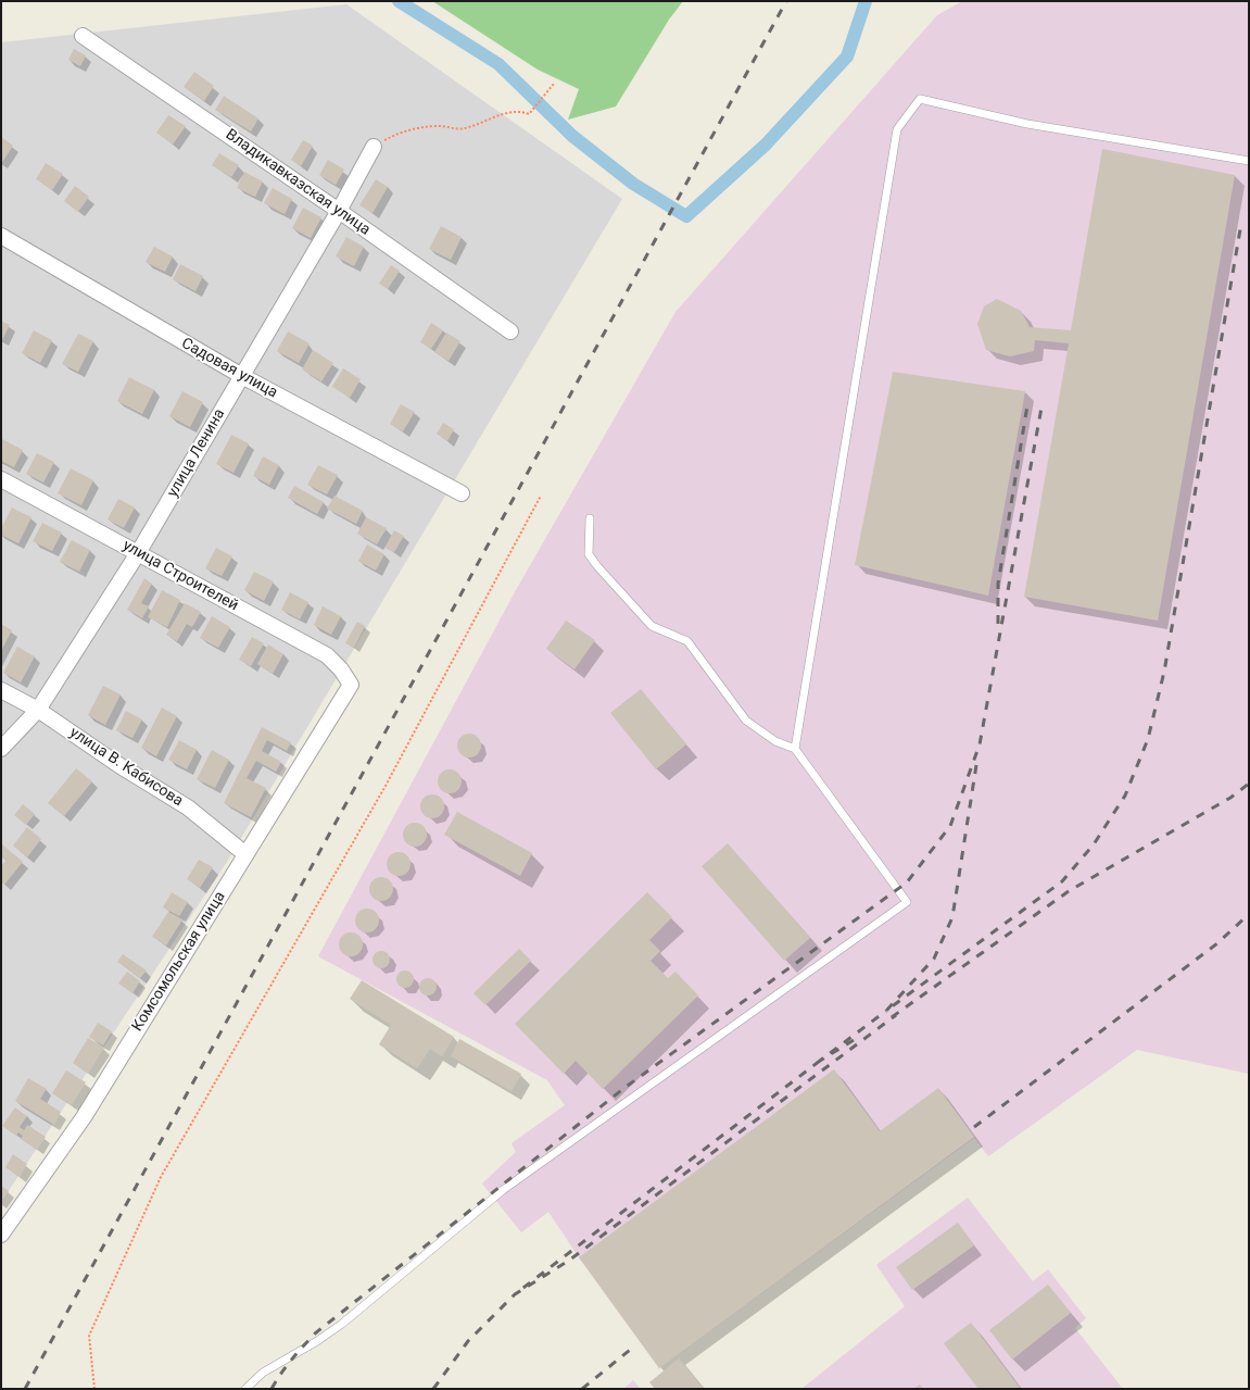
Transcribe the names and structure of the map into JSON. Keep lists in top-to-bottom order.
{
  "streets": {
    "street": [
      "Владикавказская улица",
      "Садовая улица",
      "улица Ленина",
      "улица Строителей",
      "улица В. Кабисова",
      "Комсомольская улица"
    ]
  },
  "crossings": [
    ["Владикавказская улица", "улица Ленина"],
    ["Садовая улица", "улица Ленина"],
    ["улица Ленина", "улица Строителей"],
    ["улица Ленина", "улица В. Кабисова"],
    ["улица Строителей", "Комсомольская улица"],
    ["улица В. Кабисова", "Комсомольская улица"]
  ]
}
